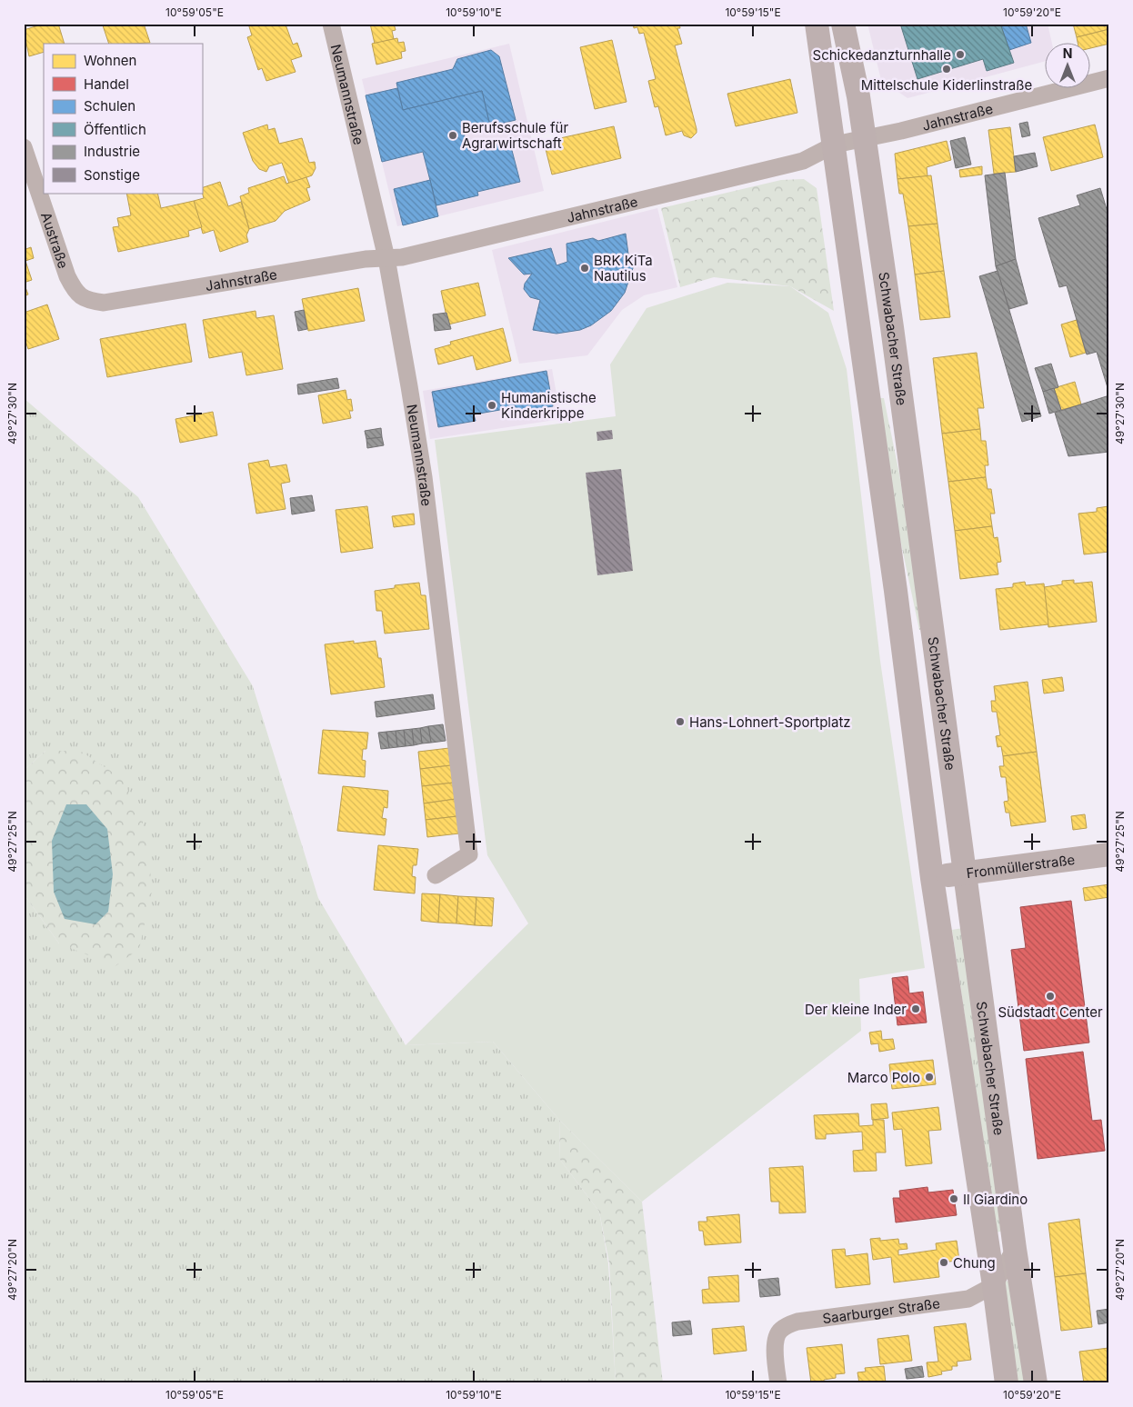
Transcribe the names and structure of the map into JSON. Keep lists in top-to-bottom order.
{
  "streets": {
    "main road": ["Schwabacher Straße", "Fronmüllerstraße"],
    "street": [
      "Neumannstraße",
      "Jahnstraße",
      "Austraße",
      "Saarburger Straße"
    ]
  },
  "crossings": [
    ["Neumannstraße", "Jahnstraße"],
    ["Jahnstraße", "Austraße"],
    ["Jahnstraße", "Schwabacher Straße"],
    ["Schwabacher Straße", "Fronmüllerstraße"]
  ],
  "places": [
    "Schickedanzturnhalle",
    "Mittelschule Kiderlinstraße",
    "Berufsschule für Agrarwirtschaft",
    "BRK KiTa Nautilus",
    "Humanistische Kinderkrippe",
    "Hans-Lohnert-Sportplatz",
    "Südstadt Center",
    "Der kleine Inder",
    "Marco Polo",
    "Il Giardino",
    "Chung"
  ],
  "legend": [
    "Wohnen",
    "Handel",
    "Schulen",
    "Öffentlich",
    "Industrie",
    "Sonstige"
  ],
  "north": "top",
  "coordinates": [
    "10°59'05\"E",
    "10°59'10\"E",
    "10°59'15\"E",
    "10°59'20\"E",
    "49°27'30\"N",
    "49°27'25\"N",
    "49°27'20\"N"
  ]
}
